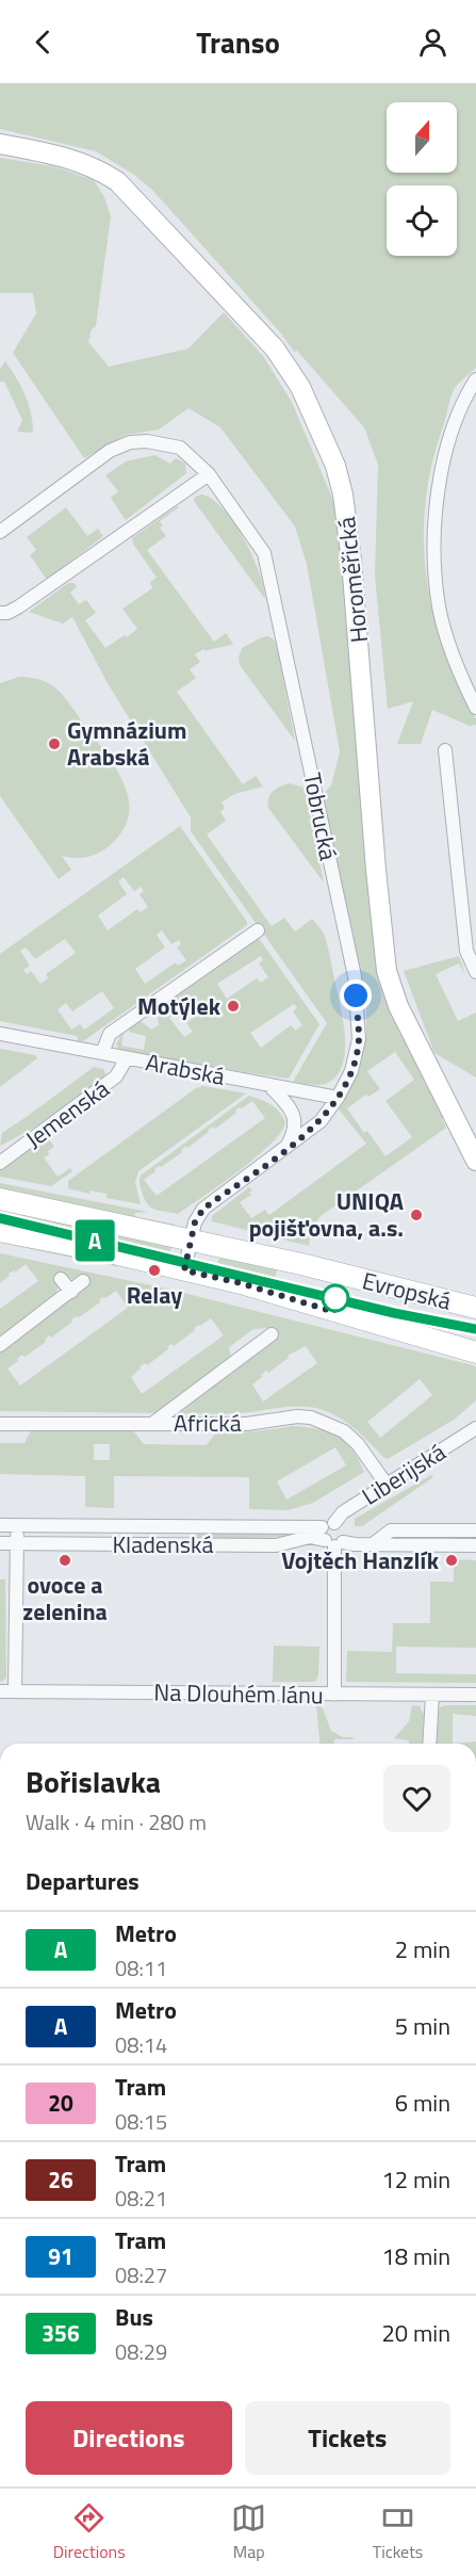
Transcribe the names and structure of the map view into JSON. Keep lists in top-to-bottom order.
{
  "streets": {
    "main road": ["Horoměřická", "Evropská"],
    "street": [
      "Tobrucká",
      "Arabská",
      "Jemenská",
      "Africká",
      "Liberijská",
      "Kladenská",
      "Na Dlouhém lánu"
    ]
  },
  "crossings": [
    ["Tobrucká", "Arabská"],
    ["Arabská", "Jemenská"],
    ["Africká", "Liberijská"],
    ["Liberijská", "Kladenská"]
  ],
  "places": [
    "Gymnázium Arabská",
    "Motýlek",
    "UNIQA pojišťovna, a.s.",
    "Relay",
    "ovoce a zelenina",
    "Vojtěch Hanzlík"
  ],
  "lines": ["metro line A"],
  "north": "top",
  "page": {
    "header": "Transo",
    "on_map": "A",
    "heading": [
      ["Bořislavka", "Walk · 4 min · 280 m"],
      "Departures"
    ],
    "list": [
      {
        "mark": "A",
        "name": "Metro",
        "note": "08:11",
        "value": "2 min"
      },
      {
        "mark": "A",
        "name": "Metro",
        "note": "08:14",
        "value": "5 min"
      },
      {
        "mark": "20",
        "name": "Tram",
        "note": "08:15",
        "value": "6 min"
      },
      {
        "mark": "26",
        "name": "Tram",
        "note": "08:21",
        "value": "12 min"
      },
      {
        "mark": "91",
        "name": "Tram",
        "note": "08:27",
        "value": "18 min"
      },
      {
        "mark": "356",
        "name": "Bus",
        "note": "08:29",
        "value": "20 min"
      }
    ],
    "buttons": ["Directions", "Tickets"],
    "tabs": ["Directions", "Map", "Tickets"]
  }
}
